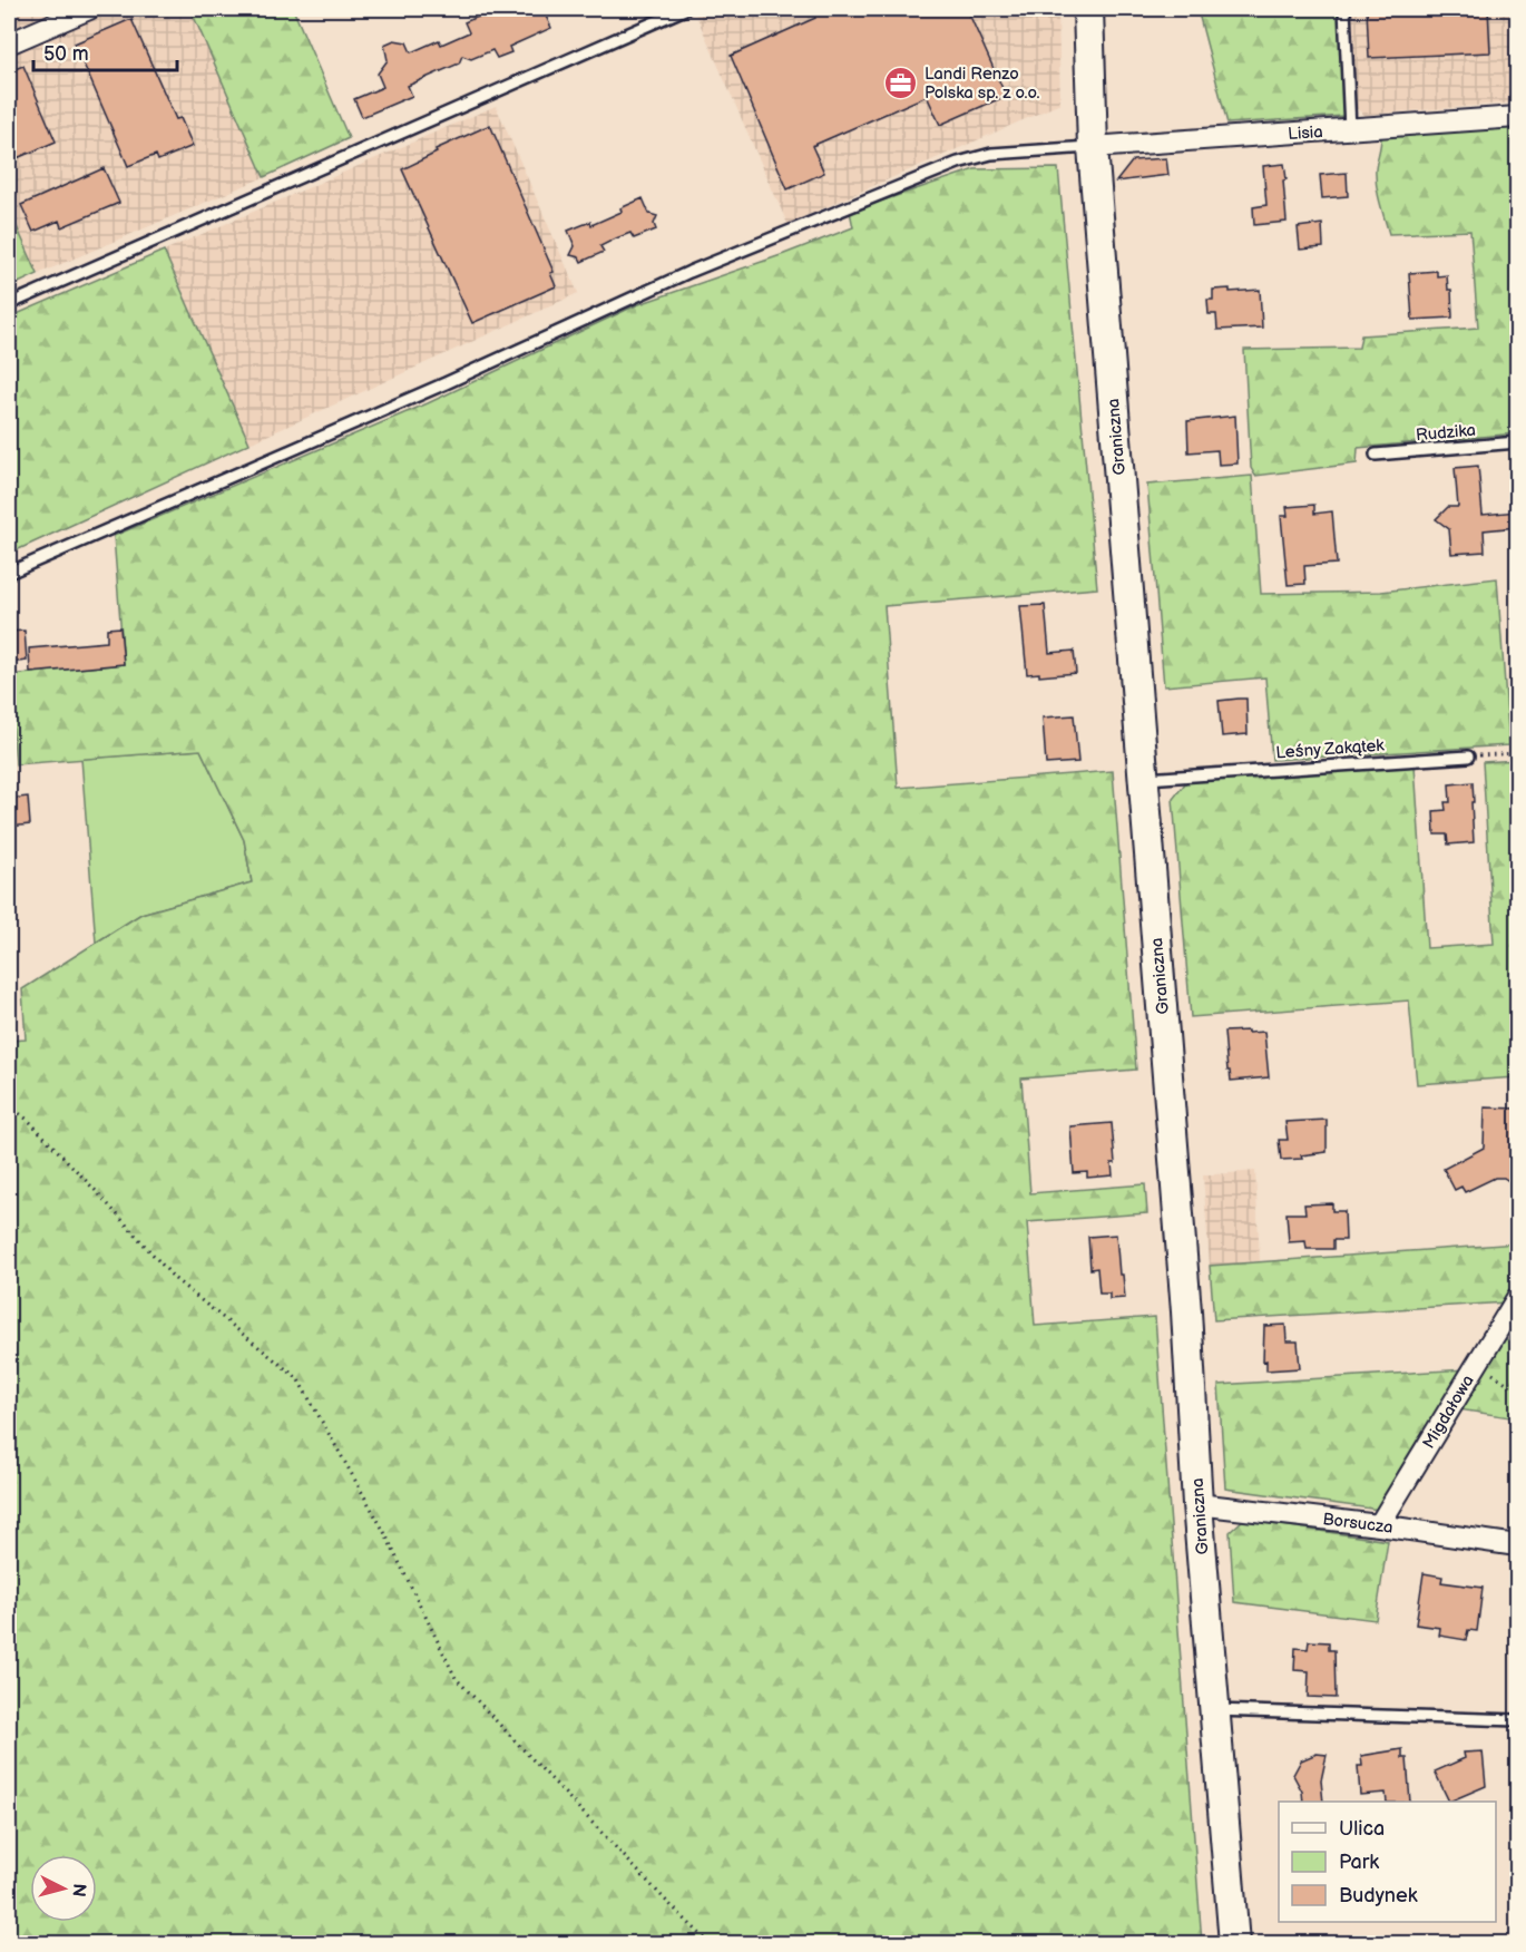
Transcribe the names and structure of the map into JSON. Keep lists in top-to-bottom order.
{
  "streets": {
    "street": [
      "Lisia",
      "Graniczna",
      "Migdałowa",
      "Borsucza"
    ],
    "lane": ["Rudzika", "Leśny Zakątek"]
  },
  "crossings": [
    ["Lisia", "Graniczna"],
    ["Graniczna", "Leśny Zakątek"],
    ["Graniczna", "Borsucza"],
    ["Migdałowa", "Borsucza"]
  ],
  "places": {
    "office": ["Landi Renzo Polska sp. z o.o."]
  },
  "legend": ["Ulica", "Park", "Budynek"],
  "scale_bar": "50 m",
  "north": "right"
}
